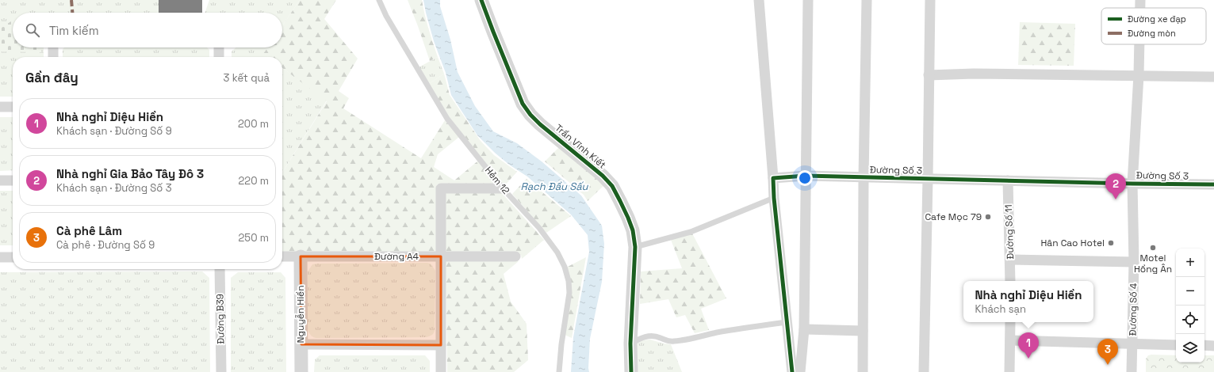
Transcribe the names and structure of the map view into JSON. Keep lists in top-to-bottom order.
{
  "streets": {
    "street": [
      "Trần Vĩnh Kiết",
      "Đường Số 3",
      "Đường Số 11",
      "Đường A4",
      "Đường Số 4",
      "Nguyễn Hiền",
      "Đường B39"
    ],
    "lane": ["Hẻm 12"]
  },
  "crossings": [
    ["Đường Số 3", "Đường Số 11"],
    ["Đường Số 3", "Đường Số 4"],
    ["Đường A4", "Nguyễn Hiền"]
  ],
  "water": ["Rạch Đầu Sấu"],
  "places": ["Cafe Mọc 79", "Hân Cao Hotel", "Motel Hồng Ân"],
  "legend": ["Đường xe đạp", "Đường mòn"],
  "page": {
    "search": "Tìm kiếm",
    "heading": ["Gần đây", "3 kết quả"],
    "list": [
      {
        "mark": "1",
        "name": "Nhà nghỉ Diệu Hiền",
        "note": "Khách sạn · Đường Số 9",
        "value": "200 m"
      },
      {
        "mark": "2",
        "name": "Nhà nghỉ Gia Bảo Tây Đô 3",
        "note": "Khách sạn · Đường Số 3",
        "value": "220 m"
      },
      {
        "mark": "3",
        "name": "Cà phê Lâm",
        "note": "Cà phê · Đường Số 9",
        "value": "250 m"
      }
    ],
    "pins": ["2", "1", "3"],
    "map_buttons": ["+", "−"],
    "popup": ["Nhà nghỉ Diệu Hiền", "Khách sạn"]
  }
}
